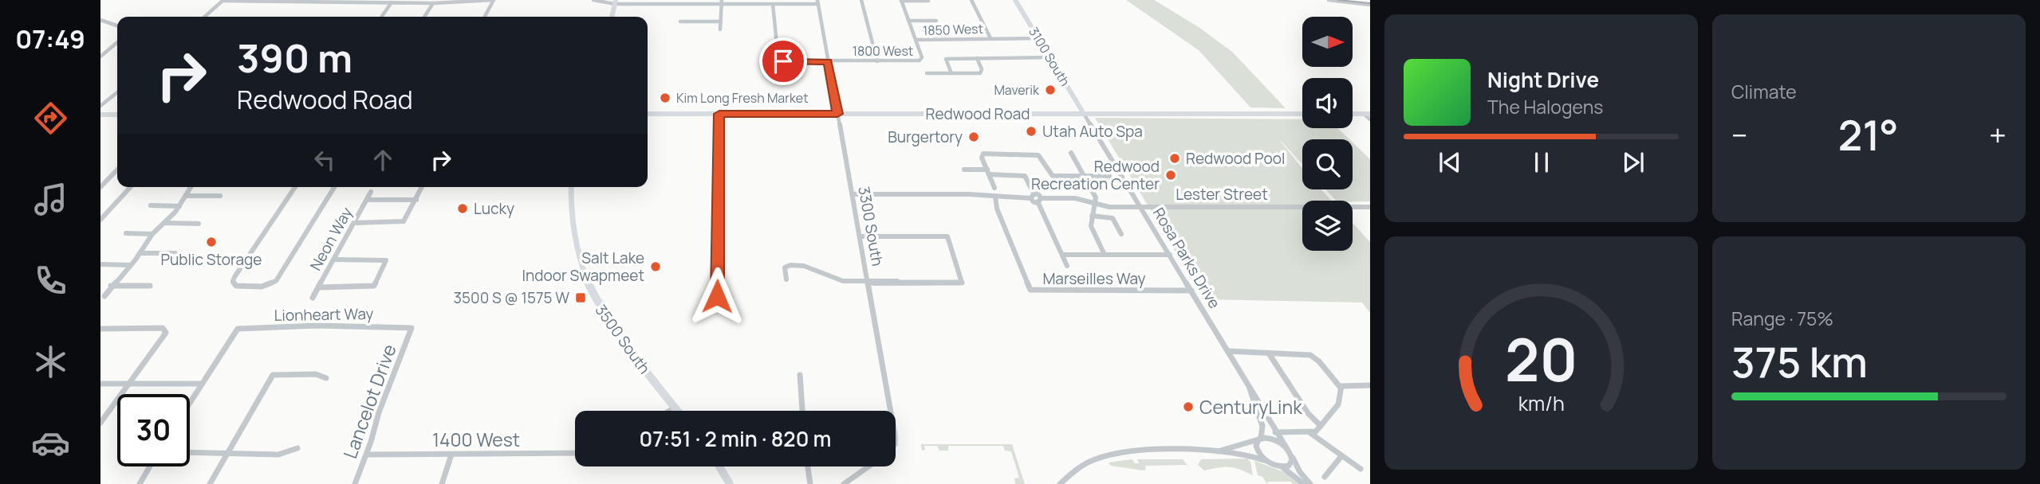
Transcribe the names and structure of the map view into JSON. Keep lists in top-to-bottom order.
{
  "streets": {
    "main road": ["3100 South", "Redwood Road", "3500 South"],
    "street": [
      "1850 West",
      "1800 West",
      "Lester Street",
      "3300 South",
      "Neon Way",
      "Rosa Parks Drive",
      "Marseilles Way",
      "Lionheart Way",
      "Lancelot Drive",
      "1400 West"
    ]
  },
  "crossings": [
    ["1850 West", "1800 West"],
    ["1850 West", "3100 South"],
    ["1800 West", "3300 South"],
    ["3100 South", "Redwood Road"],
    ["3100 South", "Rosa Parks Drive"],
    ["Redwood Road", "3300 South"],
    ["Redwood Road", "Rosa Parks Drive"],
    ["Lester Street", "Rosa Parks Drive"],
    ["Rosa Parks Drive", "Marseilles Way"],
    ["Lionheart Way", "Lancelot Drive"],
    ["Lancelot Drive", "1400 West"]
  ],
  "places": {
    "other": [
      "Maverik",
      "Kim Long Fresh Market",
      "Utah Auto Spa",
      "Burgertory",
      "Redwood Pool",
      "Redwood Recreation Center",
      "Lucky",
      "Public Storage",
      "Salt Lake Indoor Swapmeet",
      "CenturyLink"
    ],
    "transit": ["3500 S @ 1575 W"]
  },
  "north": "right",
  "page": {
    "tabs": "07:49",
    "tile": [
      "Climate",
      ["Range · 75%", "375 km"]
    ],
    "turn": ["390 m", "Redwood Road"],
    "song": ["Night Drive", "The Halogens"],
    "heat": ["−", "21°", "+"],
    "limit": "30",
    "trip": "07:51 · 2 min · 820 m",
    "gauge": ["20", "km/h"]
  }
}
